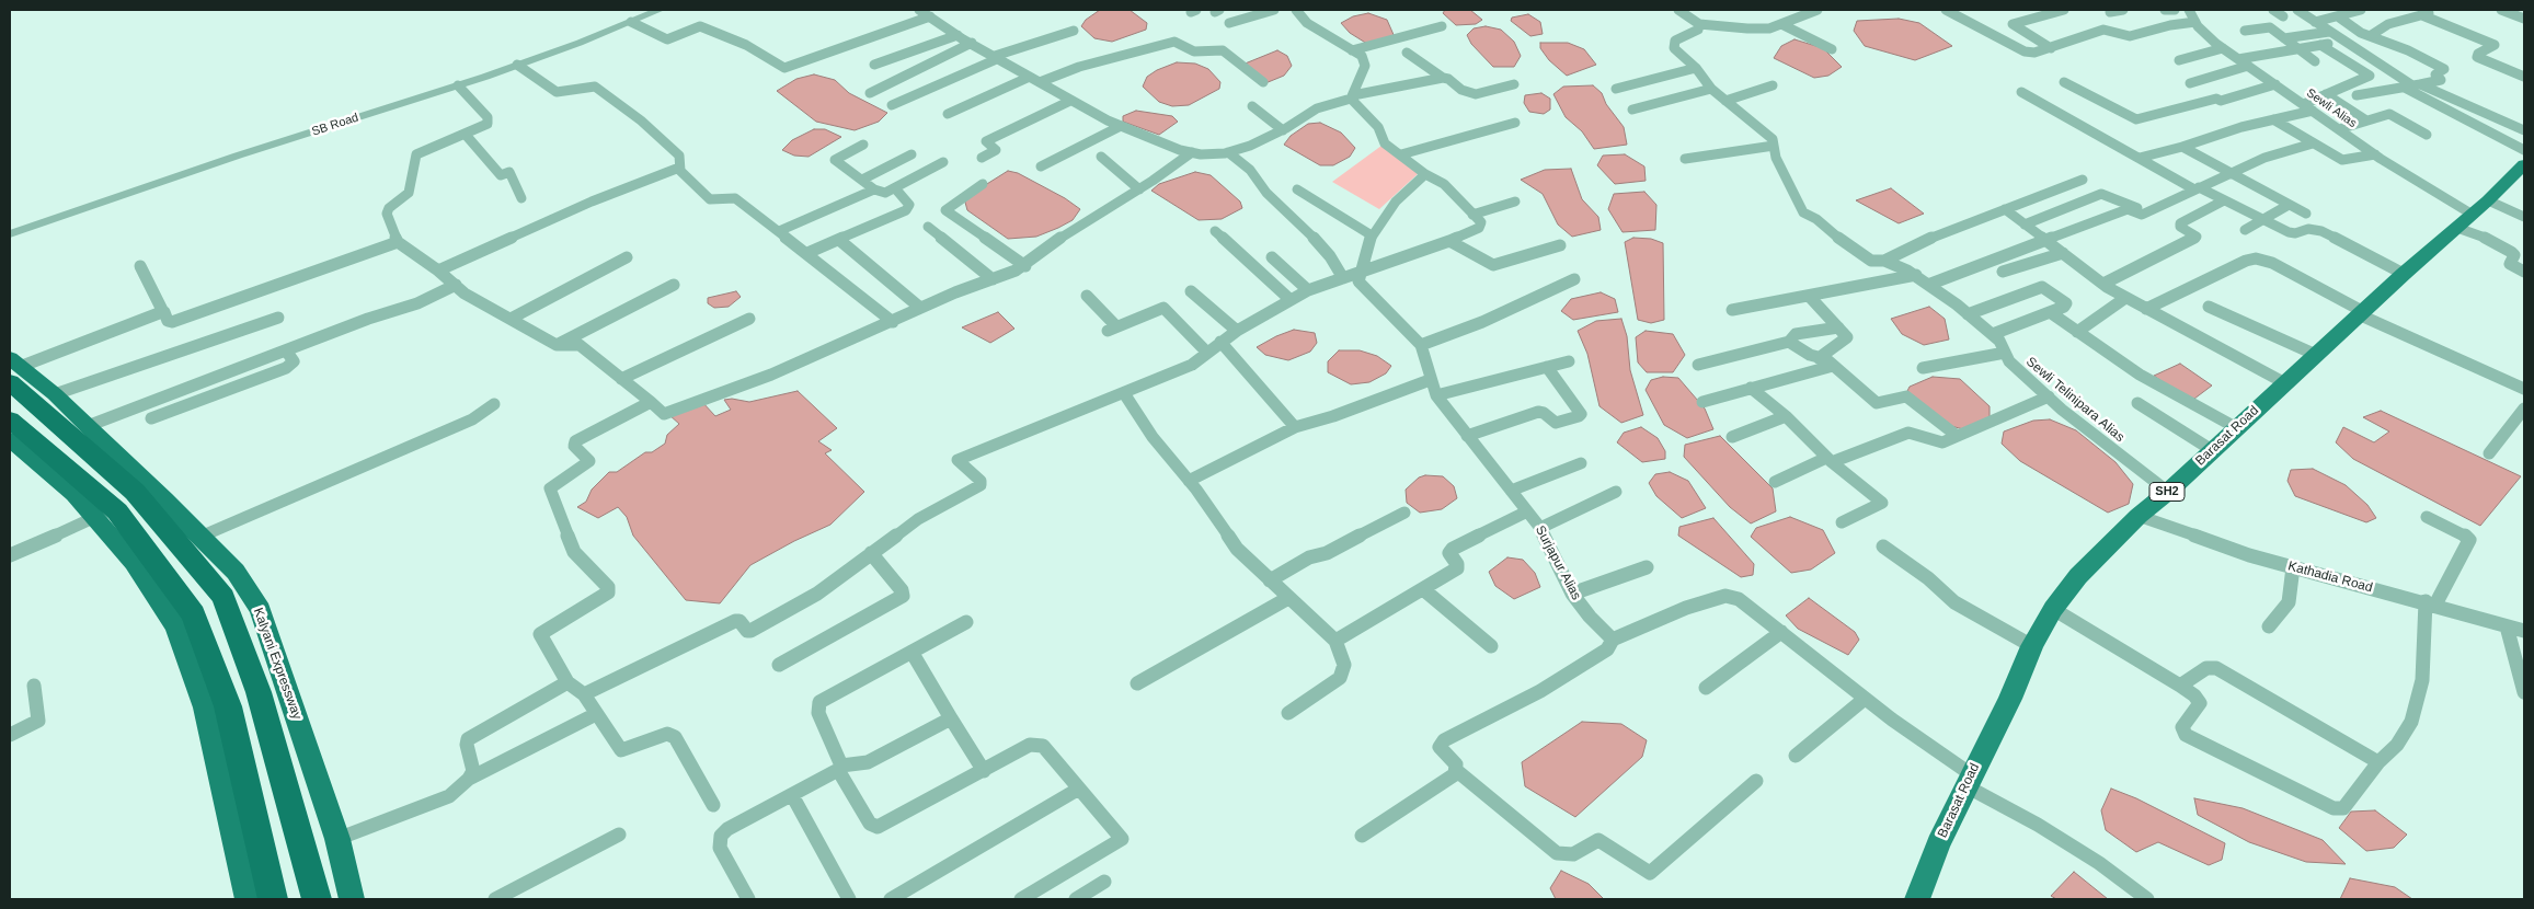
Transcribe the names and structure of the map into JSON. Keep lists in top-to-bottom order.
{
  "streets": {
    "highway": ["Kalyani Expressway"],
    "main road": ["Barasat Road", "SH2"],
    "street": [
      "Sewli Alias",
      "SB Road",
      "Sewli Telinipara Alias",
      "Surjapur Alias",
      "Kathadia Road"
    ]
  },
  "crossings": [
    ["Sewli Alias", "Barasat Road"],
    ["Sewli Telinipara Alias", "Barasat Road"],
    ["Barasat Road", "Kathadia Road"]
  ]
}
